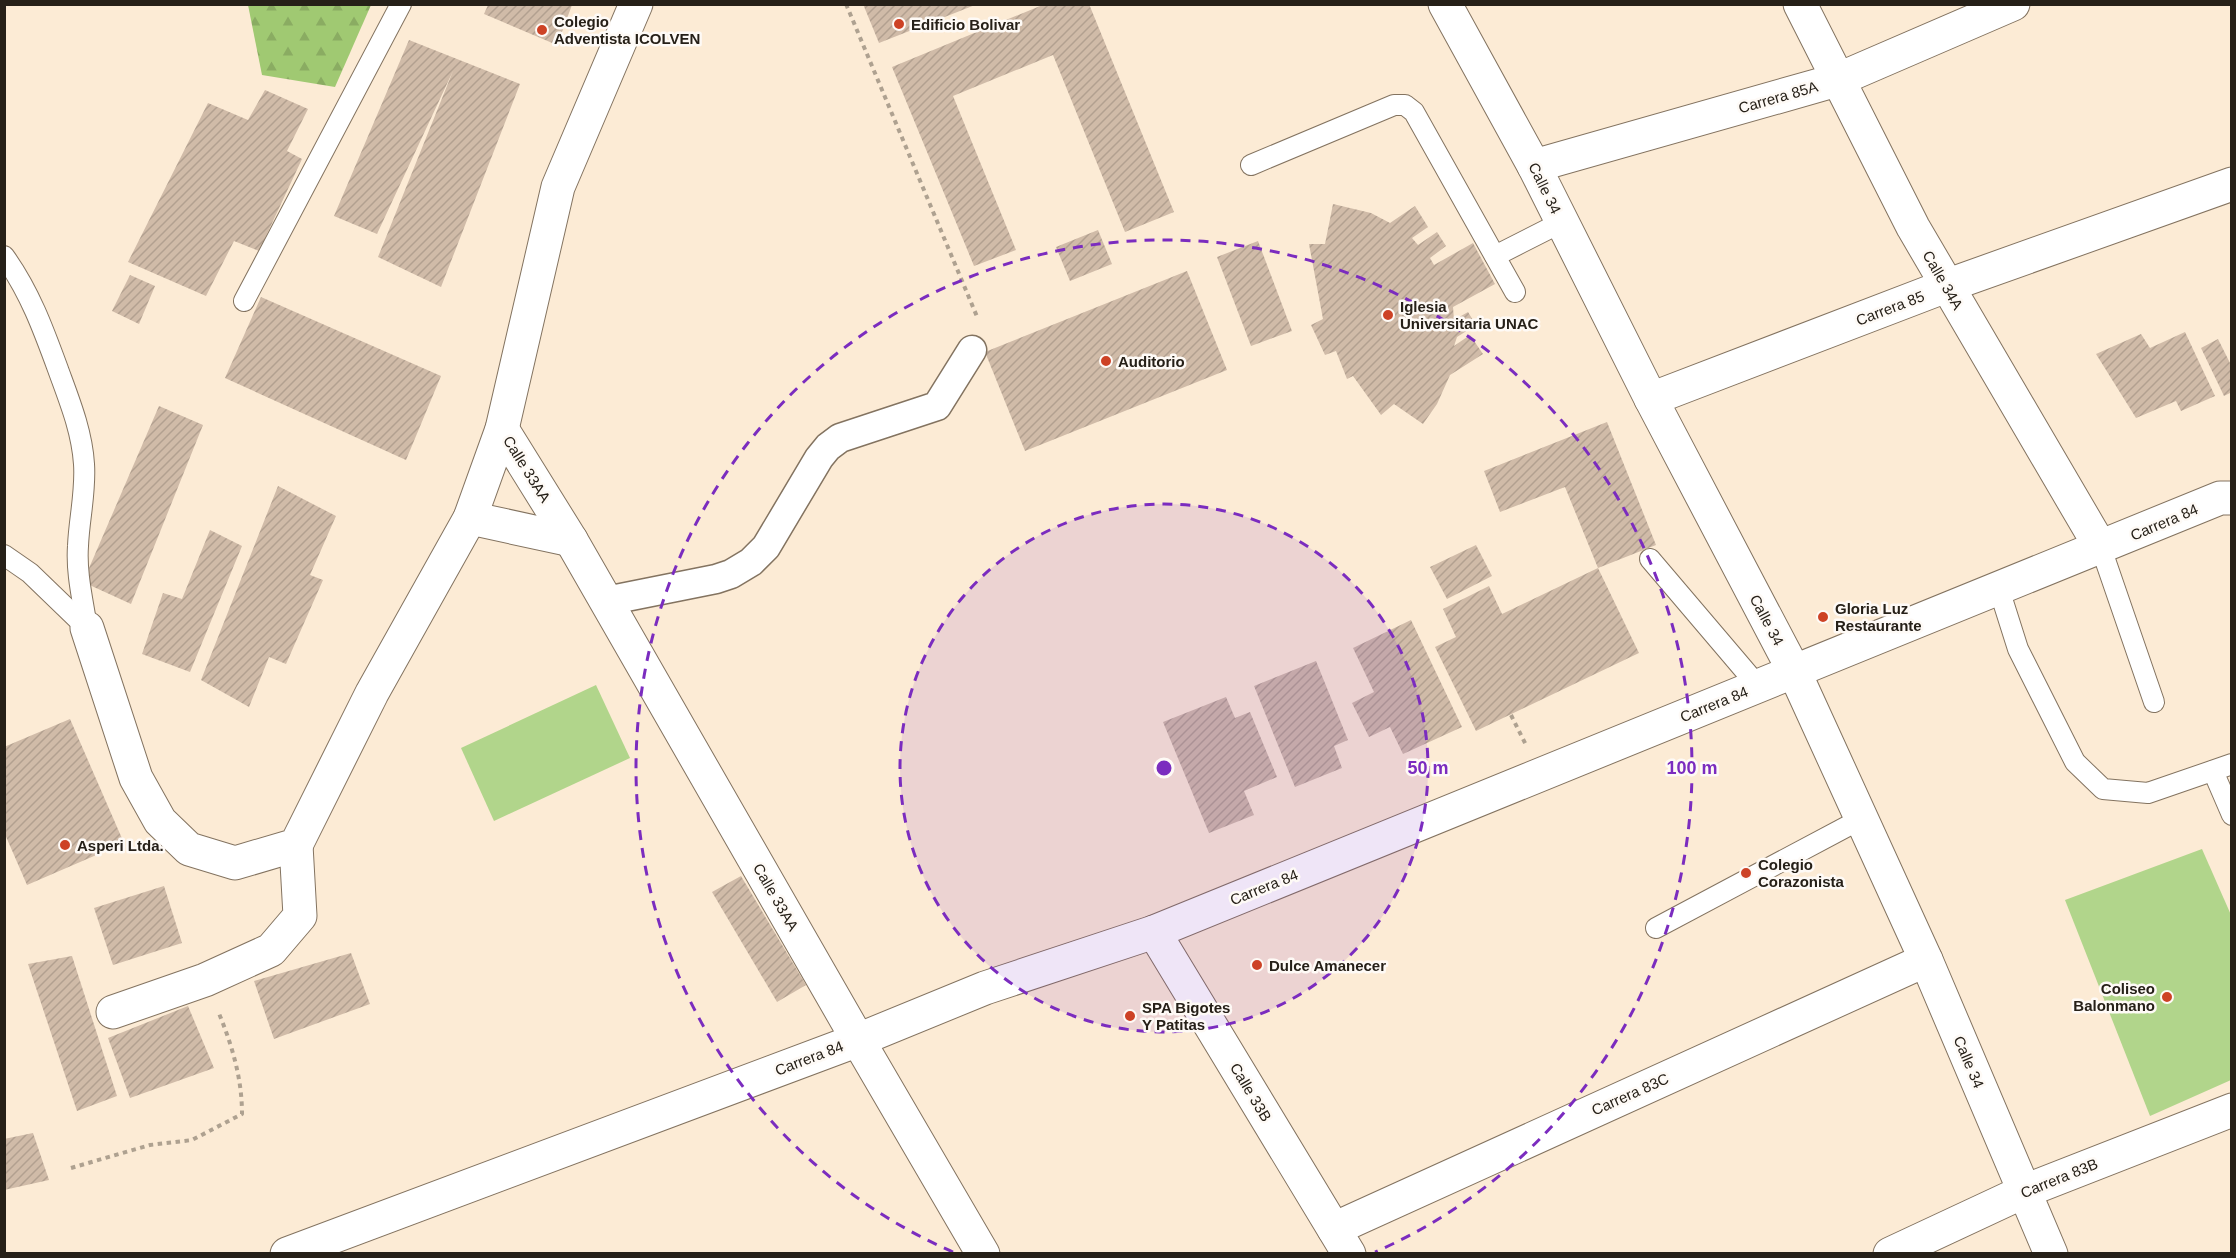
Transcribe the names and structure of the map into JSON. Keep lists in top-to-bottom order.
{
  "streets": {
    "street": [
      "Carrera 85A",
      "Calle 34",
      "Calle 34A",
      "Carrera 85",
      "Calle 33AA",
      "Carrera 84",
      "Calle 33B",
      "Carrera 83C",
      "Carrera 83B"
    ]
  },
  "crossings": [
    ["Carrera 85A", "Calle 34"],
    ["Carrera 85A", "Calle 34A"],
    ["Calle 34", "Carrera 85"],
    ["Calle 34", "Carrera 84"],
    ["Calle 34", "Carrera 83C"],
    ["Calle 34", "Carrera 83B"],
    ["Calle 34A", "Carrera 85"],
    ["Calle 34A", "Carrera 84"],
    ["Calle 33AA", "Carrera 84"],
    ["Carrera 84", "Calle 33B"],
    ["Calle 33B", "Carrera 83C"]
  ],
  "places": [
    "Edificio Bolivar",
    "Colegio Adventista ICOLVEN",
    "Iglesia Universitaria UNAC",
    "Auditorio",
    "Gloria Luz Restaurante",
    "Asperi Ltda.",
    "Colegio Corazonista",
    "Dulce Amanecer",
    "Coliseo Balonmano",
    "SPA Bigotes Y Patitas"
  ],
  "rings": ["50 m", "100 m"]
}
